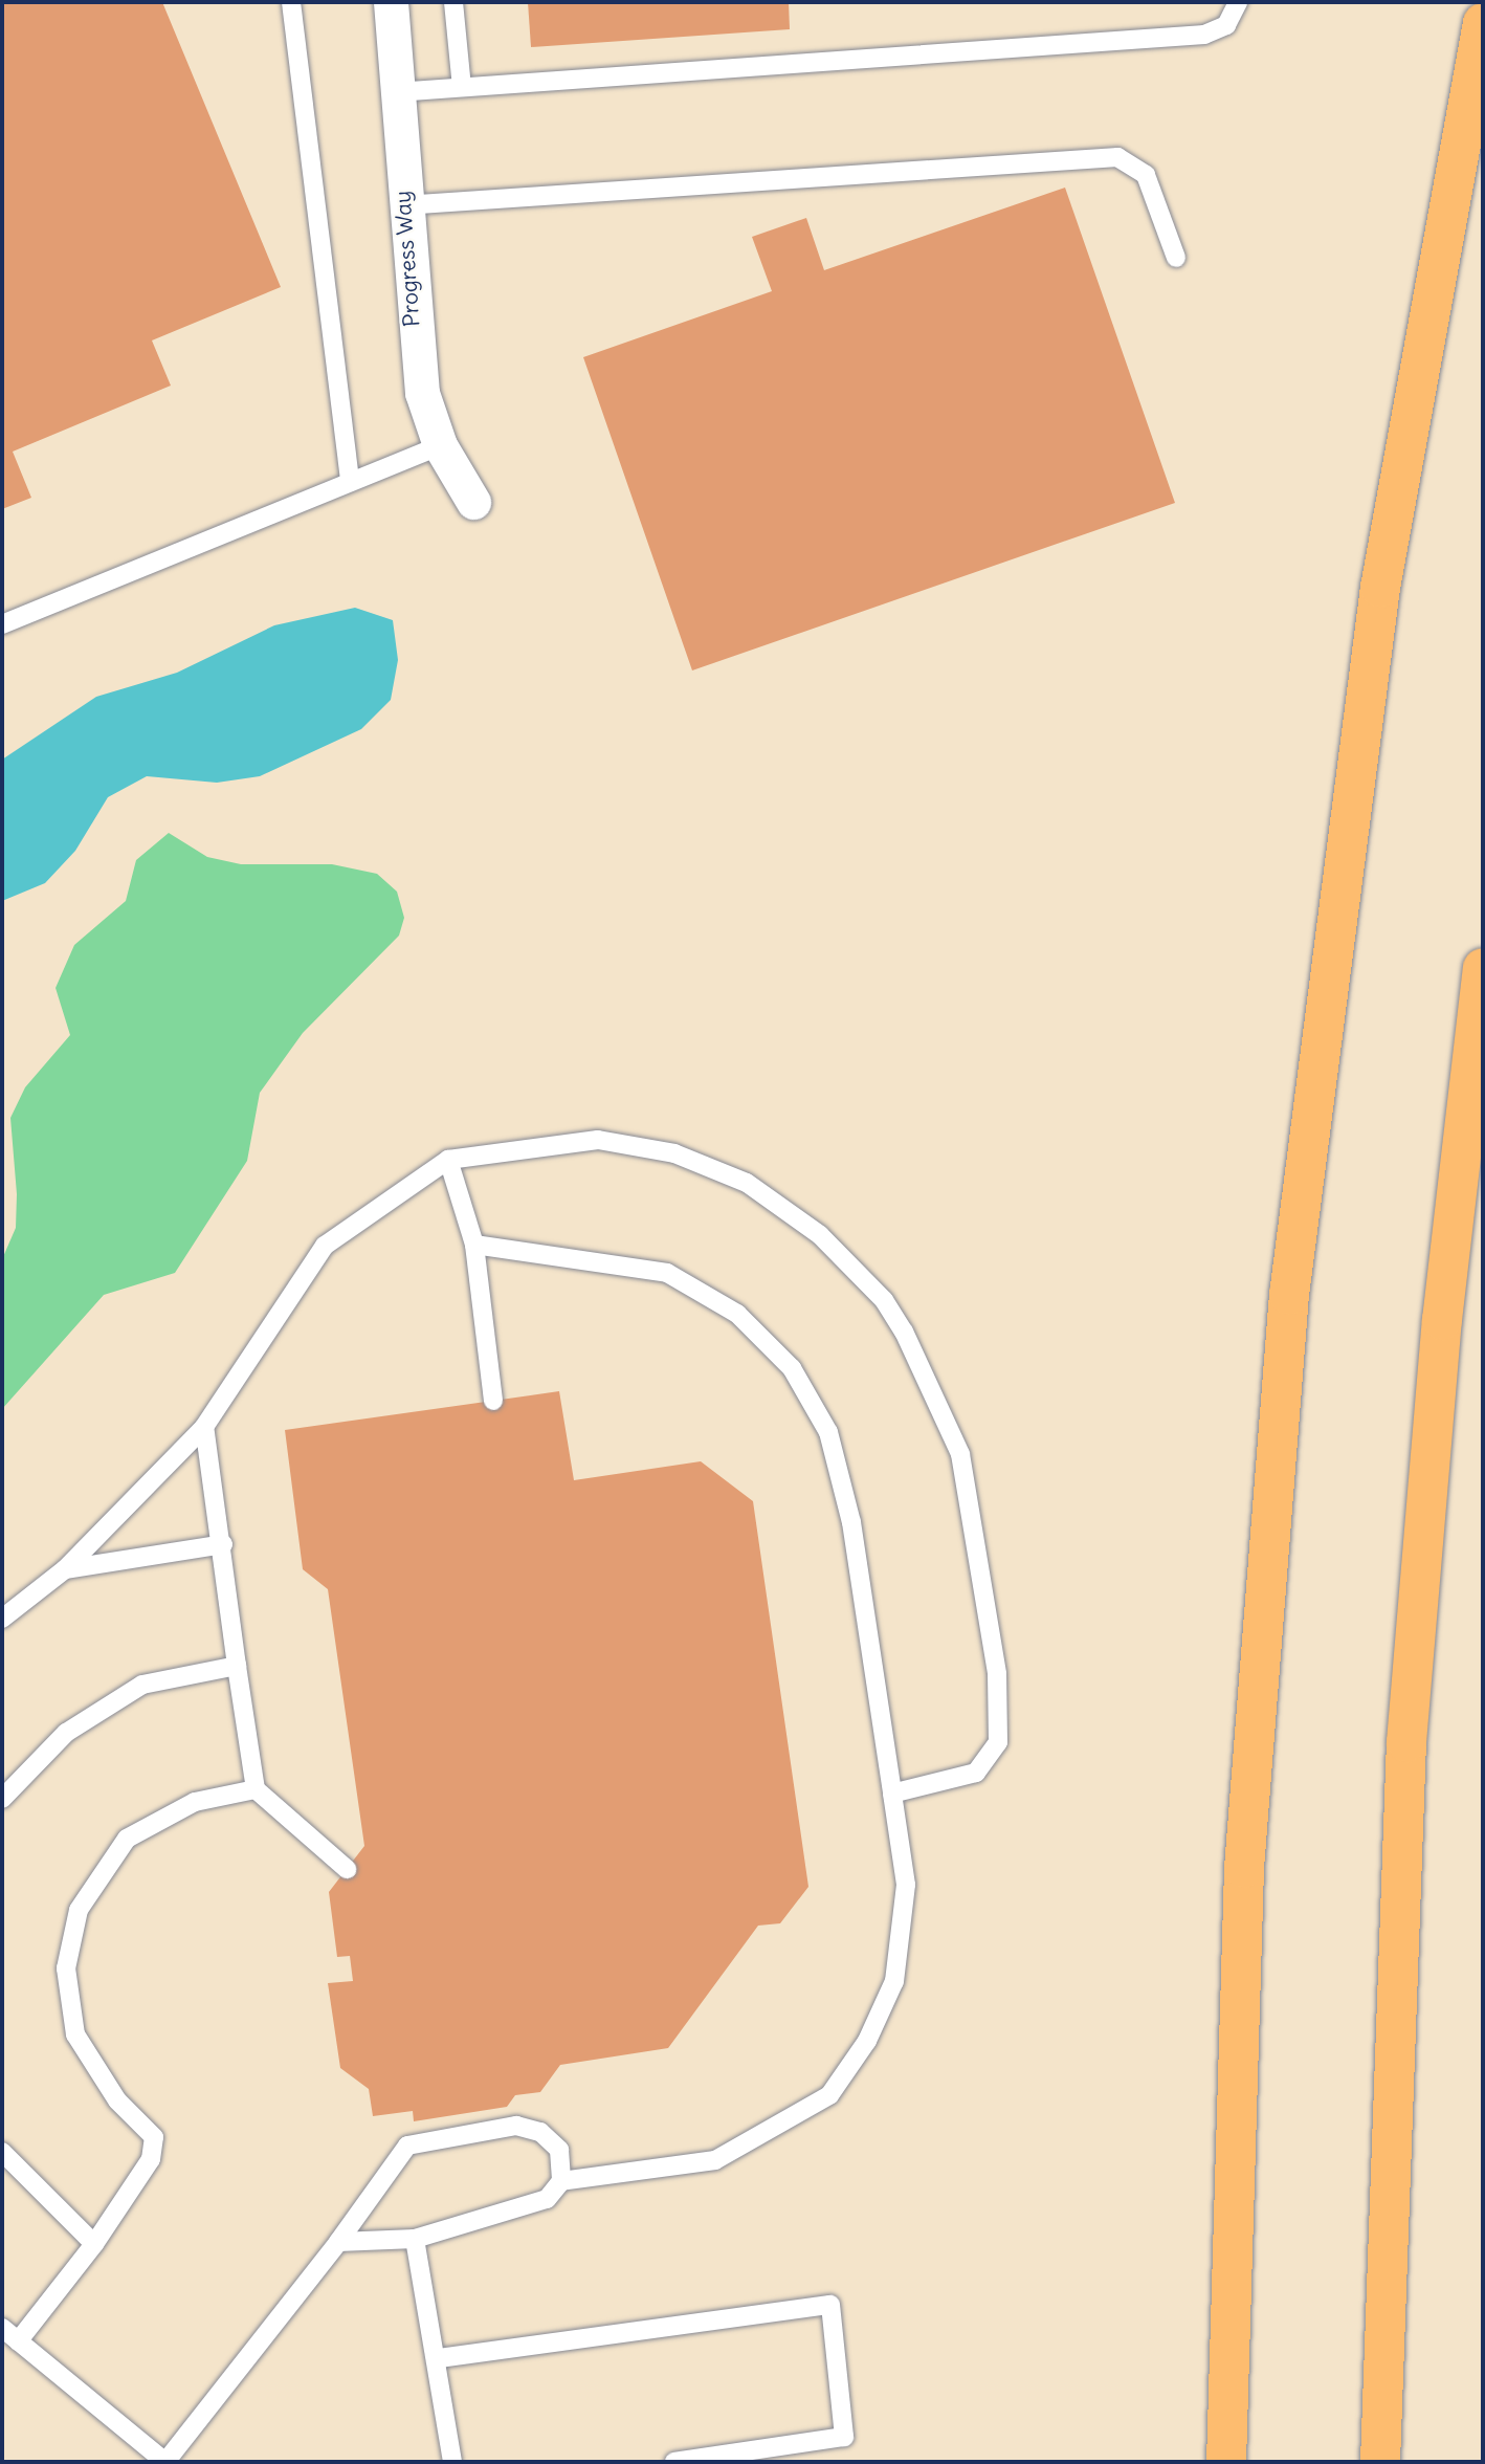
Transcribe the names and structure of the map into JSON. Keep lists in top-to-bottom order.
{
  "streets": {
    "street": ["Progress Way"]
  }
}
